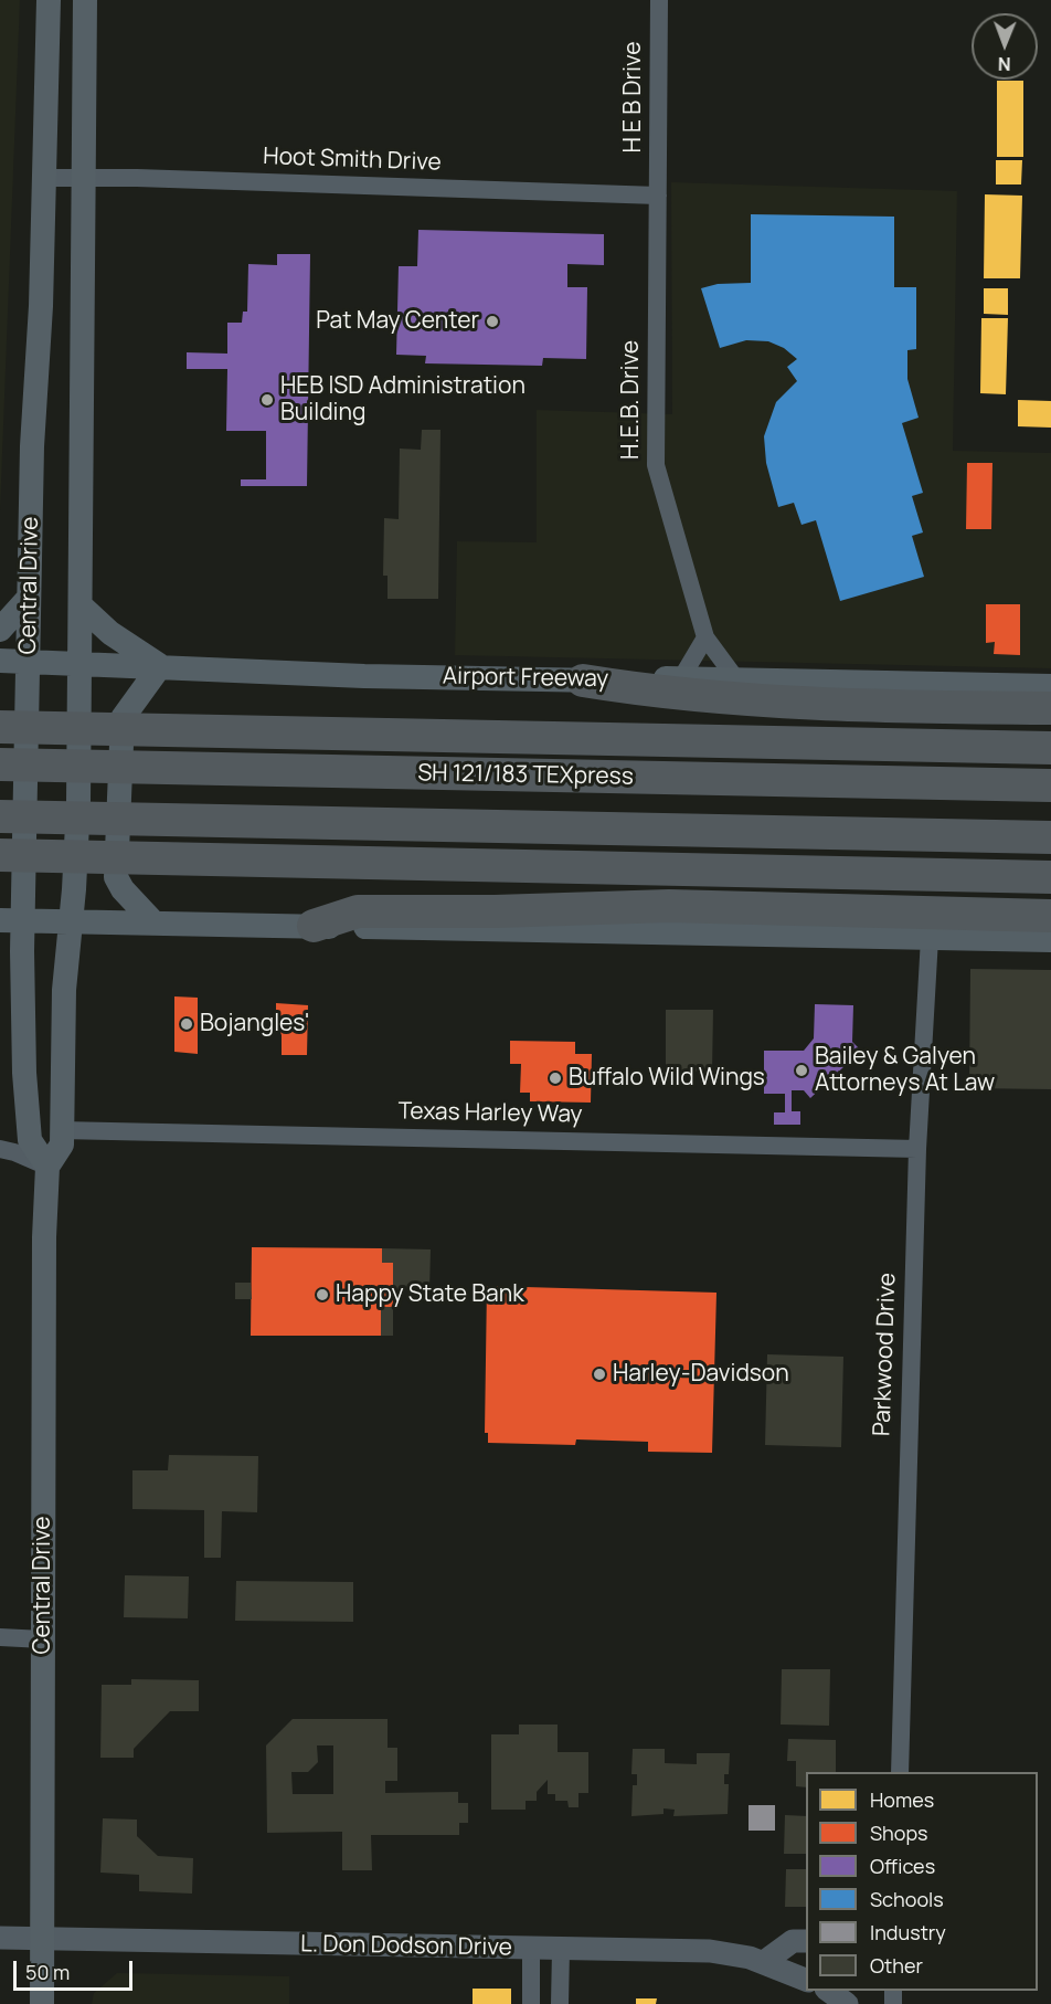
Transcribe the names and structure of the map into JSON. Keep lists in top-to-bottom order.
{
  "streets": {
    "highway": ["SH 121/183 TEXpress"],
    "main road": ["Central Drive", "Airport Freeway"],
    "street": [
      "H E B Drive",
      "Hoot Smith Drive",
      "H.E.B. Drive",
      "Texas Harley Way",
      "Parkwood Drive",
      "L. Don Dodson Drive"
    ]
  },
  "crossings": [
    ["H E B Drive", "Hoot Smith Drive"],
    ["H E B Drive", "H.E.B. Drive"],
    ["Hoot Smith Drive", "H.E.B. Drive"],
    ["Hoot Smith Drive", "Central Drive"],
    ["H.E.B. Drive", "Airport Freeway"],
    ["Central Drive", "Airport Freeway"],
    ["Central Drive", "Texas Harley Way"],
    ["Central Drive", "L. Don Dodson Drive"],
    ["Texas Harley Way", "Parkwood Drive"]
  ],
  "places": [
    "Pat May Center",
    "HEB ISD Administration Building",
    "Bojangles'",
    "Bailey & Galyen Attorneys At Law",
    "Buffalo Wild Wings",
    "Happy State Bank",
    "Harley-Davidson"
  ],
  "legend": [
    "Homes",
    "Shops",
    "Offices",
    "Schools",
    "Industry",
    "Other"
  ],
  "scale_bar": "50 m",
  "north": "bottom"
}
